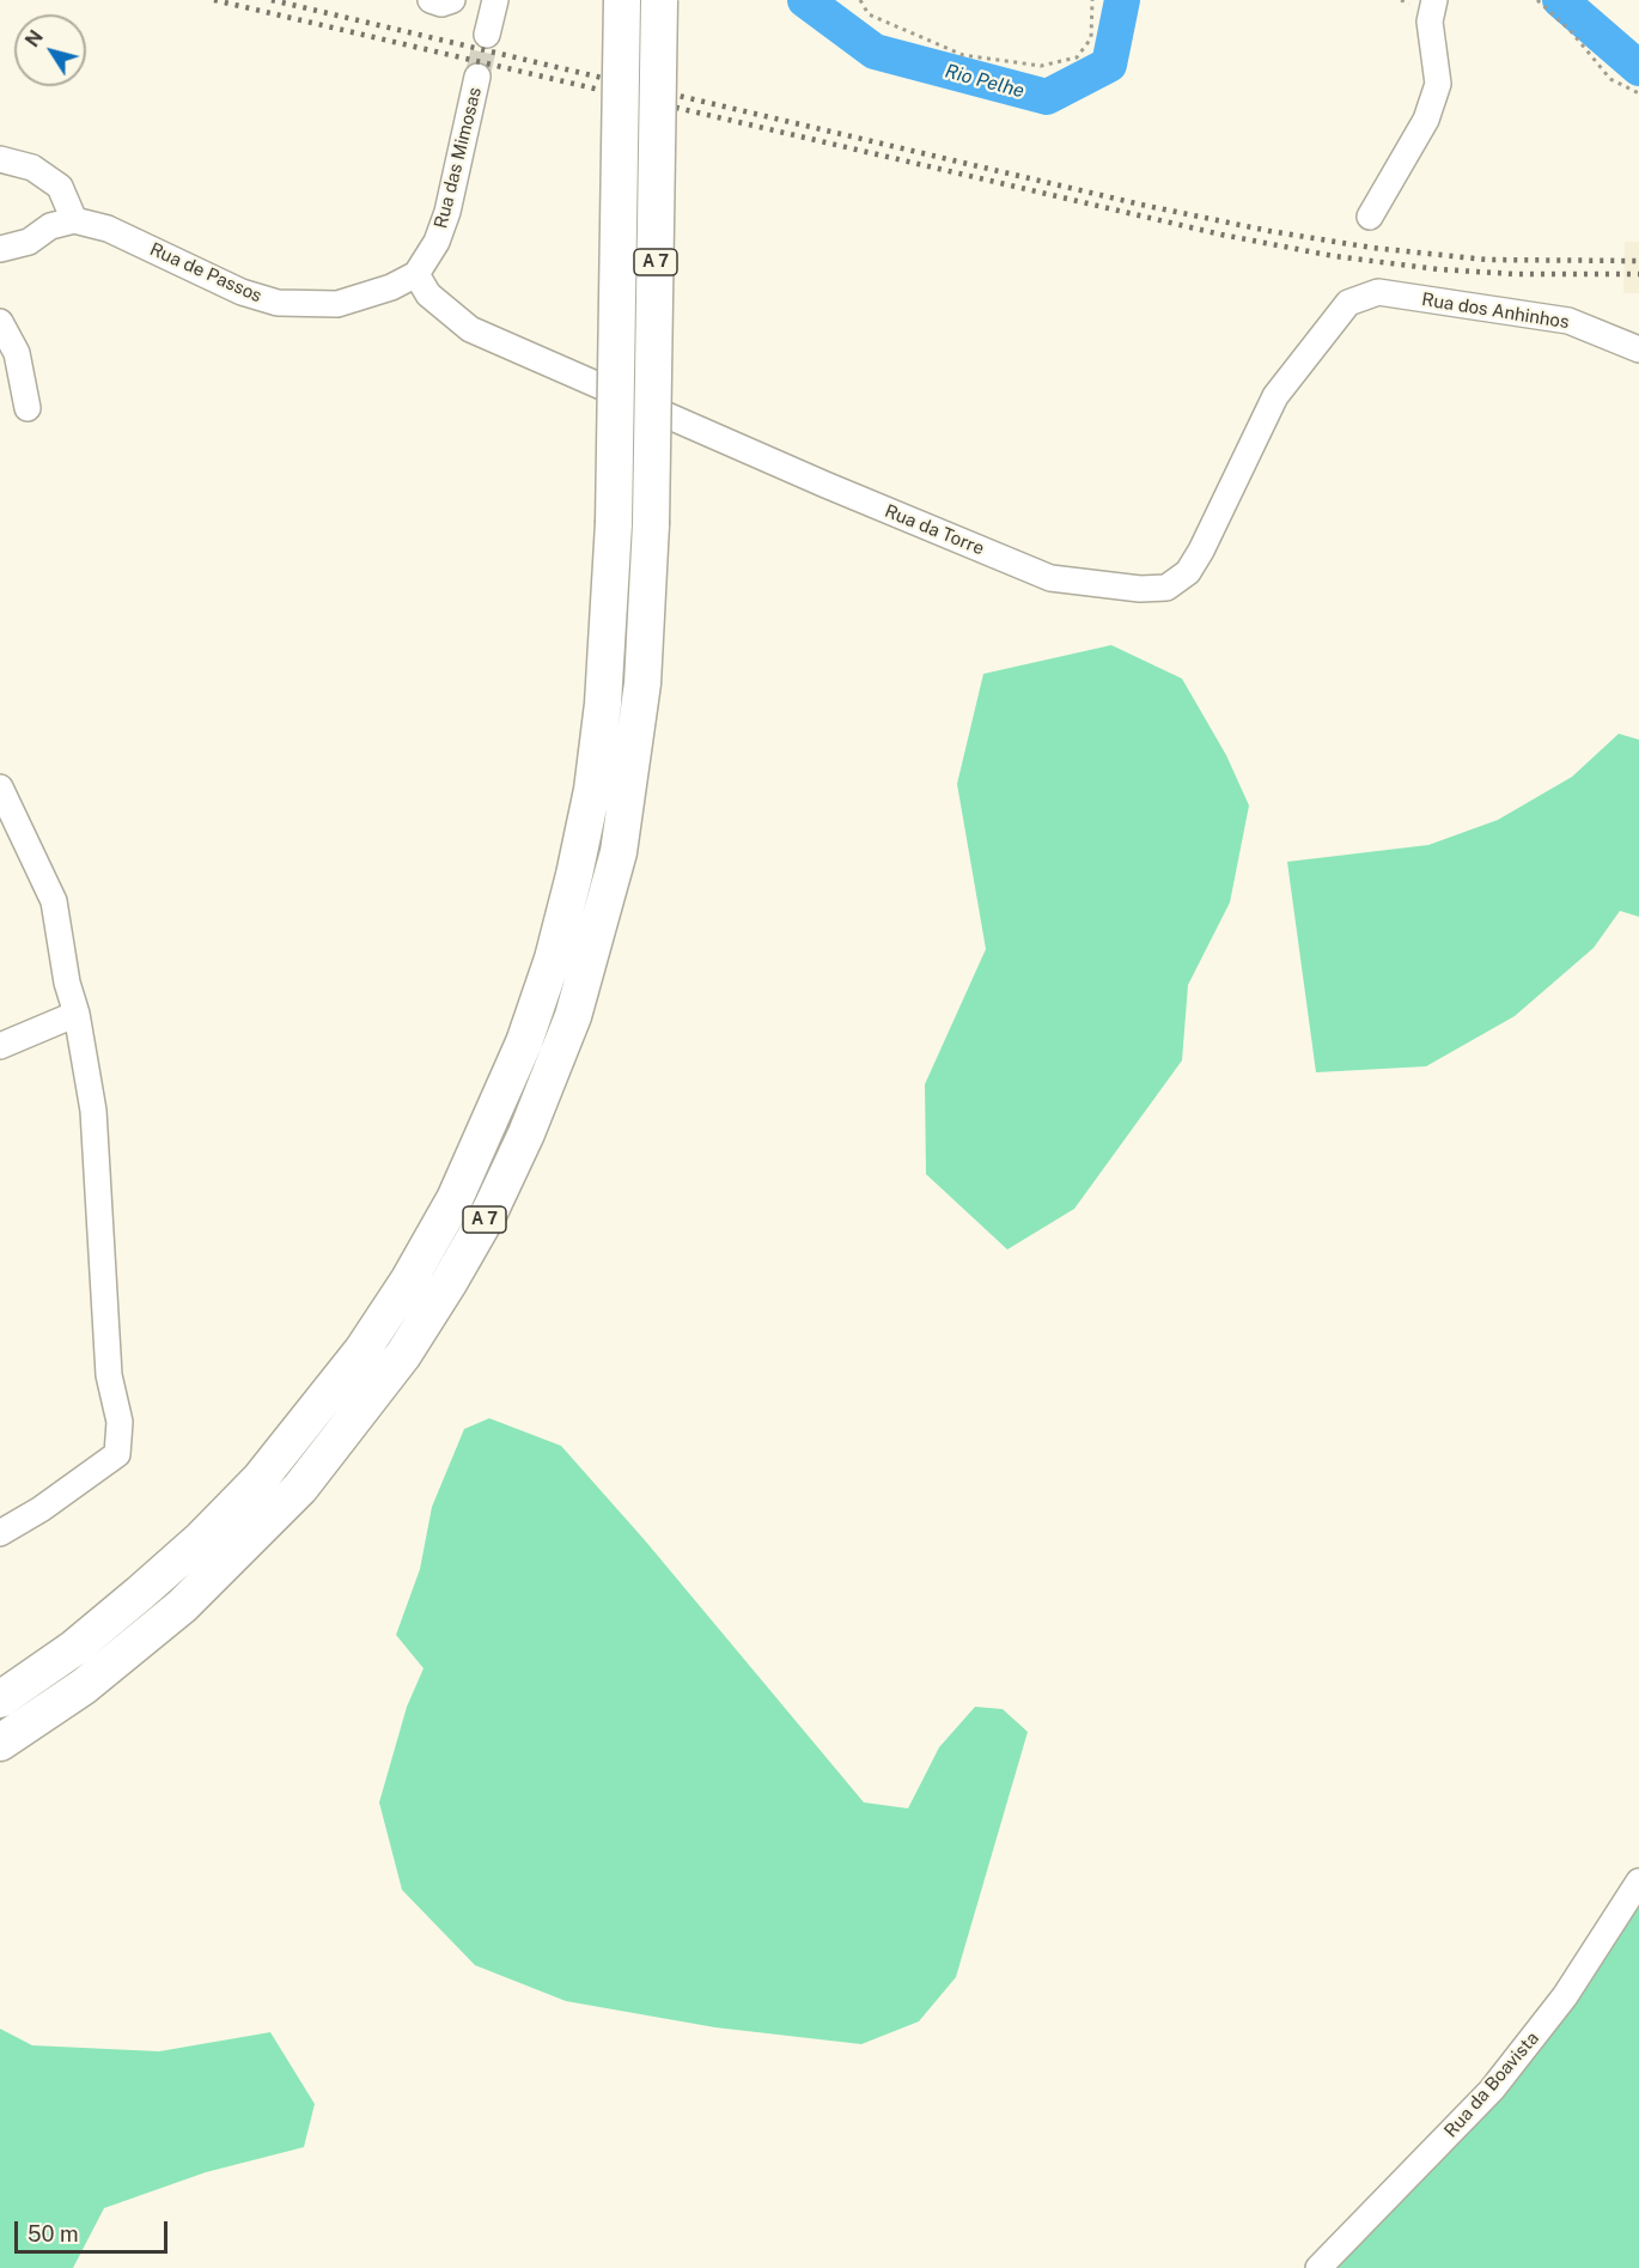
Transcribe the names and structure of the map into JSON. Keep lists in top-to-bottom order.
{
  "streets": {
    "highway": ["A 7"],
    "street": [
      "Rua das Mimosas",
      "Rua de Passos",
      "Rua dos Anhinhos",
      "Rua da Torre",
      "Rua da Boavista"
    ]
  },
  "crossings": [
    ["Rua das Mimosas", "Rua de Passos"],
    ["Rua das Mimosas", "Rua da Torre"],
    ["Rua de Passos", "Rua da Torre"],
    ["Rua dos Anhinhos", "Rua da Torre"]
  ],
  "water": ["Rio Pelhe"],
  "scale_bar": "50 m",
  "north": "top left"
}
